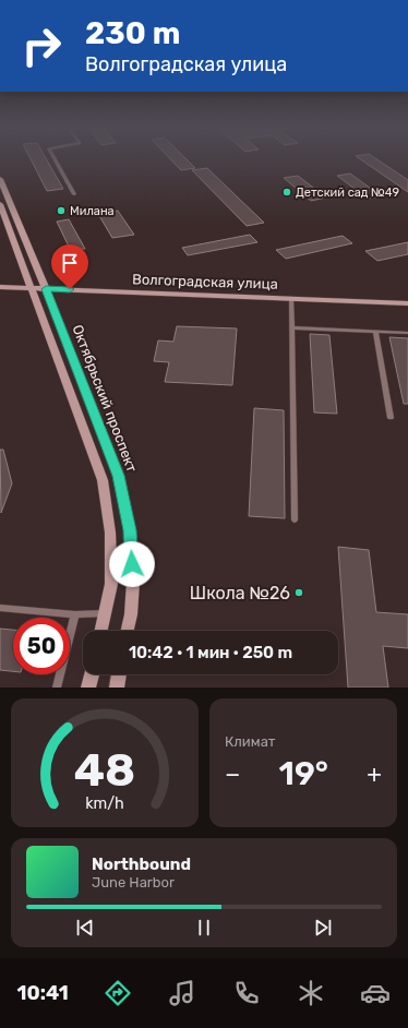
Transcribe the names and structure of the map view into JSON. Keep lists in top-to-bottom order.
{
  "streets": {
    "main road": ["Волгоградская улица", "Октябрьский проспект"]
  },
  "crossings": [
    ["Волгоградская улица", "Октябрьский проспект"]
  ],
  "places": ["Детский сад №49", "Милана", "Школа №26"],
  "page": {
    "turn": ["230 m", "Волгоградская улица"],
    "limit": "50",
    "trip": "10:42 · 1 мин · 250 m",
    "tile": "Климат",
    "heat": ["−", "19°", "+"],
    "song": ["Northbound", "June Harbor"],
    "tabs": "10:41",
    "gauge": ["48", "km/h"]
  }
}
